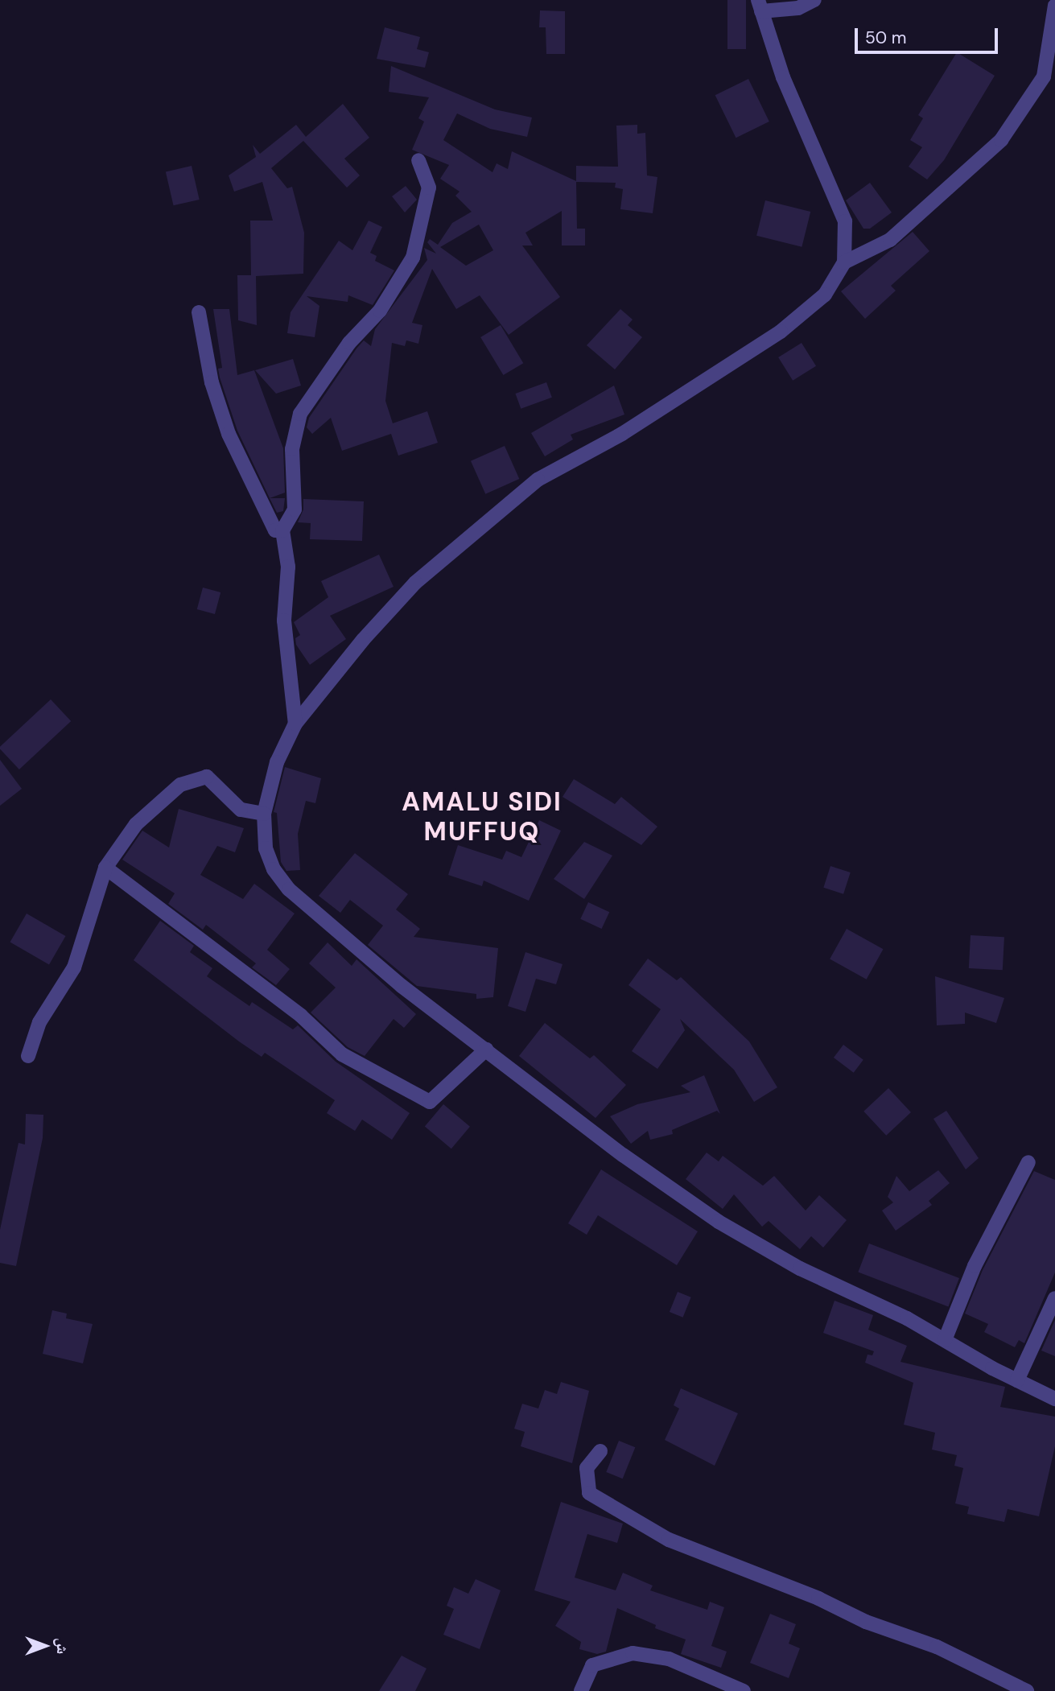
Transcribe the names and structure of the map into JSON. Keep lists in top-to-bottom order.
{
  "districts": ["AMALU SIDI MUFFUQ"],
  "scale_bar": "50 m",
  "north": "right"
}
